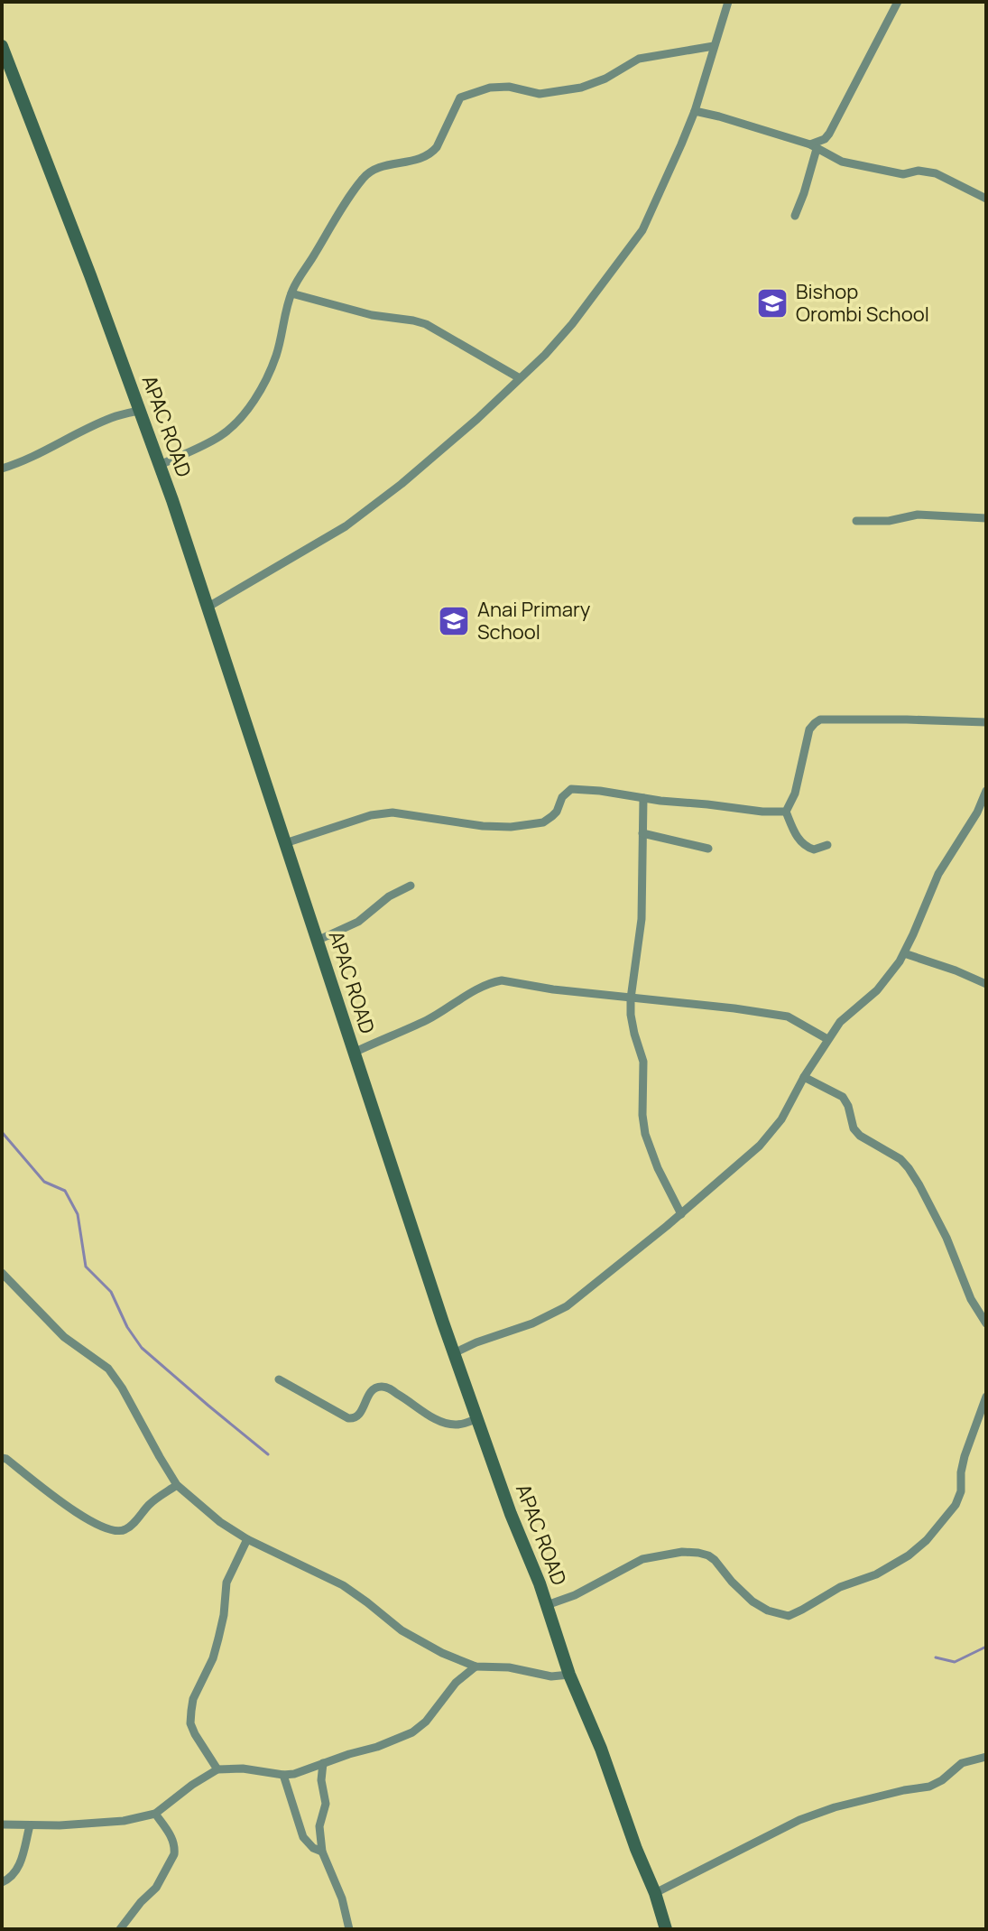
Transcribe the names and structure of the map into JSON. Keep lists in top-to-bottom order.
{
  "streets": {
    "main road": ["APAC ROAD"]
  },
  "places": {
    "school or university": ["Bishop Orombi School", "Anai Primary School"]
  }
}
